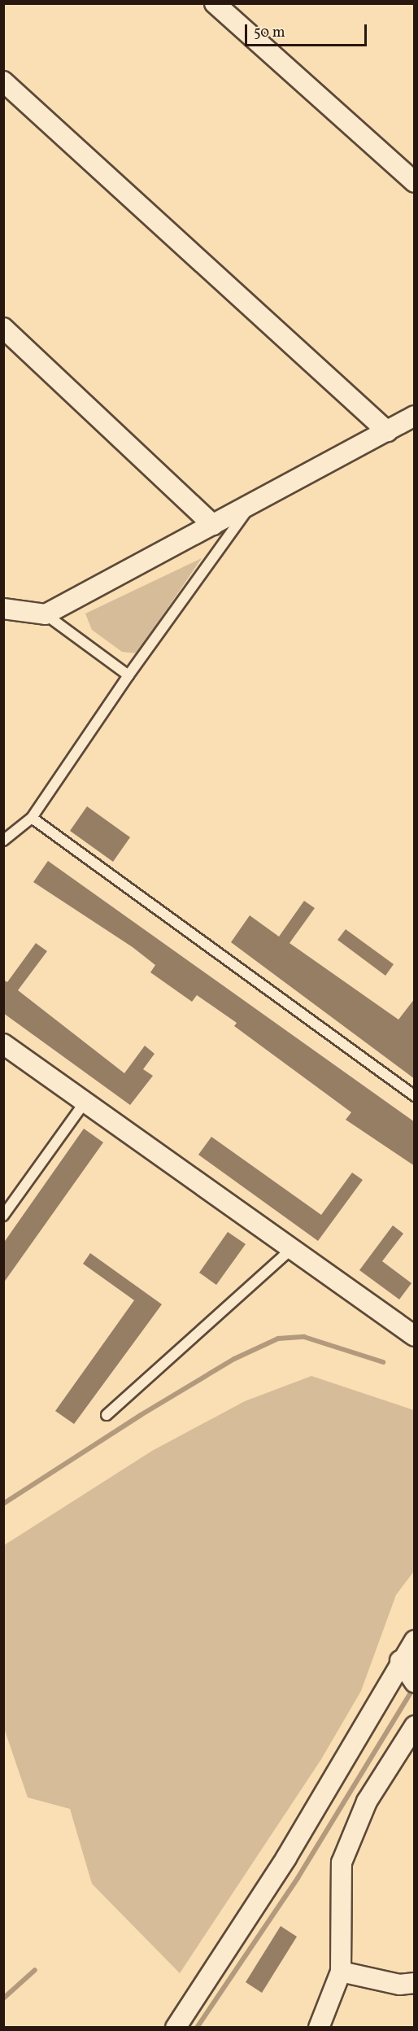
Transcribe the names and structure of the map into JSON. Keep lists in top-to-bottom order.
{
  "scale_bar": "50 m"
}
